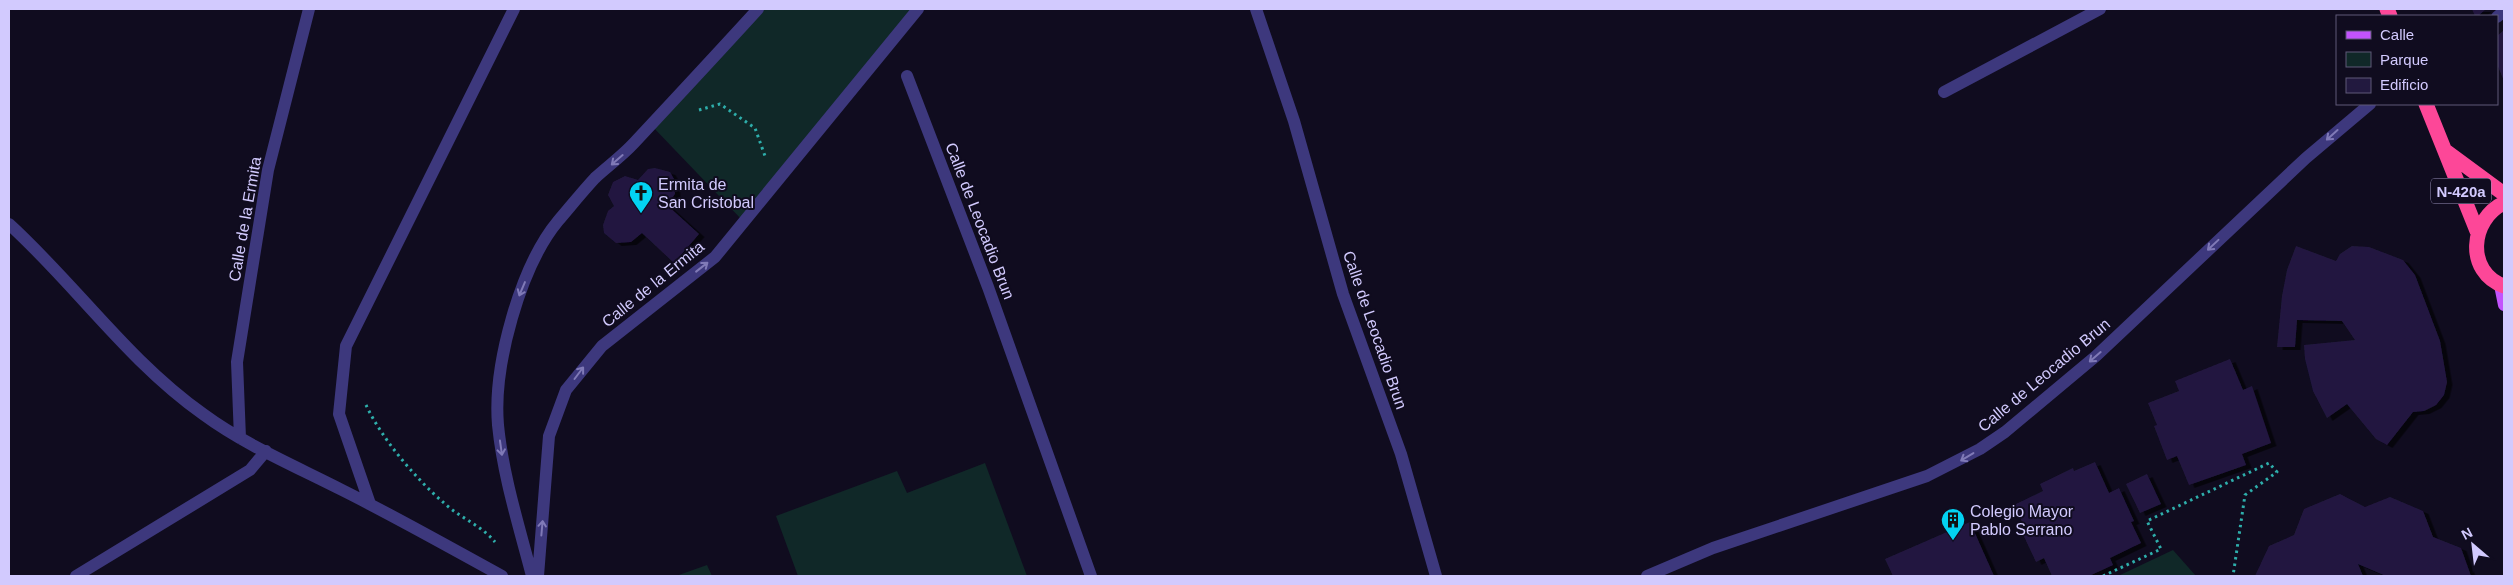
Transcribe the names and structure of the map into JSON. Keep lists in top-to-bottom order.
{
  "streets": {
    "highway": ["N-420a"],
    "street": ["Calle de la Ermita", "Calle de Leocadio Brun"]
  },
  "one_way": ["Calle de Leocadio Brun"],
  "places": {
    "church": ["Ermita de San Cristobal"],
    "building": ["Colegio Mayor Pablo Serrano"]
  },
  "legend": ["Calle", "Parque", "Edificio"],
  "north": "top left"
}
